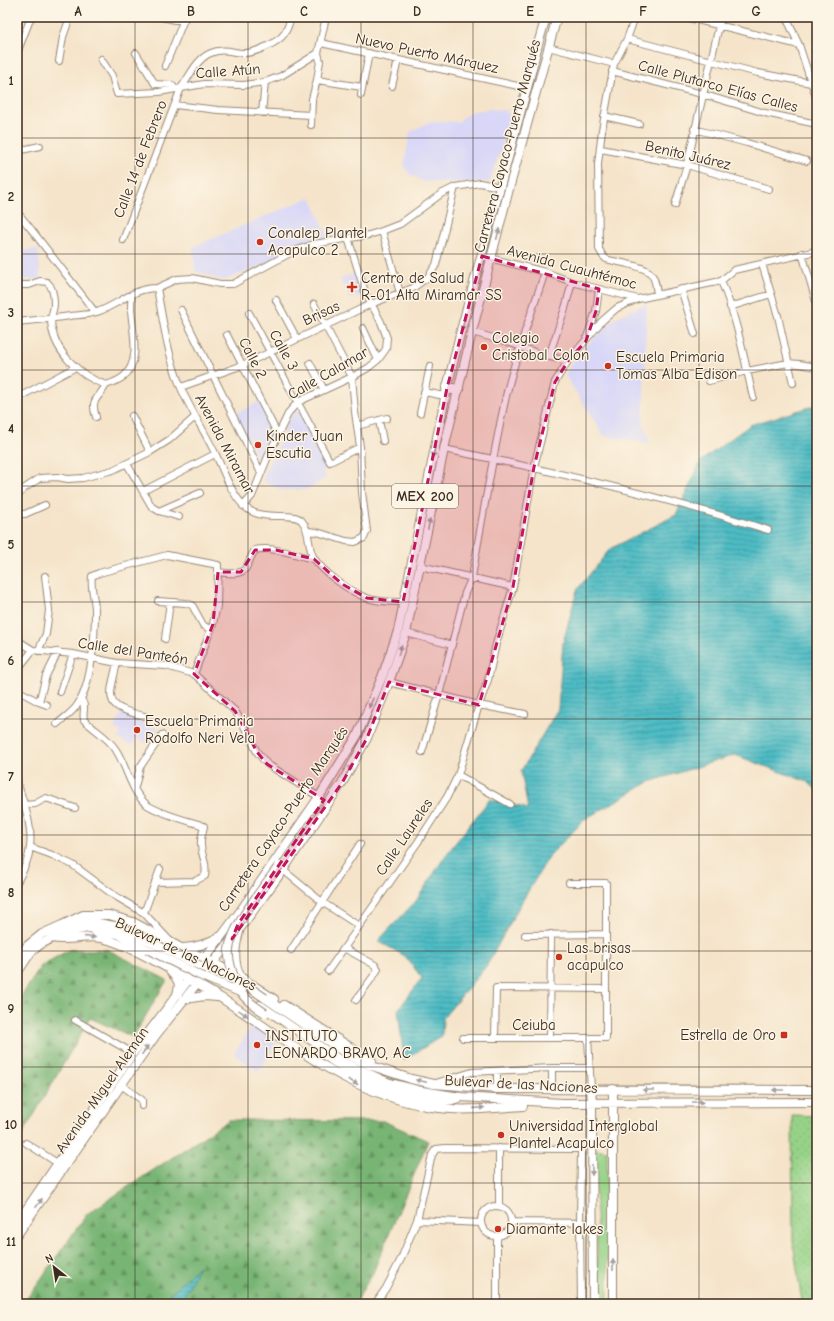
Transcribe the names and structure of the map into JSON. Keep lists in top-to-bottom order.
{
  "streets": {
    "main road": [
      "Carretera Cayaco-Puerto Marqués",
      "MEX 200",
      "Bulevar de las Naciones",
      "Avenida Miguel Alemán"
    ],
    "street": [
      "Nuevo Puerto Márquez",
      "Calle Atún",
      "Calle Plutarco Elías Calles",
      "Benito Juárez",
      "Calle 14 de Febrero",
      "Avenida Cuauhtémoc",
      "Brisas",
      "Calle 3",
      "Calle 2",
      "Calle Calamar",
      "Avenida Miramar",
      "Calle del Panteón",
      "Calle Laureles",
      "Ceiuba"
    ]
  },
  "crossings": [
    ["Nuevo Puerto Márquez", "Carretera Cayaco-Puerto Marqués"],
    ["Calle Atún", "Calle 14 de Febrero"],
    ["Carretera Cayaco-Puerto Marqués", "Avenida Cuauhtémoc"],
    ["Carretera Cayaco-Puerto Marqués", "Calle del Panteón"],
    ["Carretera Cayaco-Puerto Marqués", "Avenida Miguel Alemán"],
    ["Avenida Cuauhtémoc", "Calle Laureles"],
    ["Brisas", "Calle 3"],
    ["Brisas", "Calle 2"],
    ["Brisas", "Calle Calamar"],
    ["Brisas", "Avenida Miramar"],
    ["Calle 3", "Calle Calamar"],
    ["Calle 2", "Calle Calamar"],
    ["Calle Calamar", "Avenida Miramar"]
  ],
  "places": {
    "other": [
      "Conalep Plantel Acapulco 2",
      "Colegio Cristobal Colon",
      "Escuela Primaria Tomas Alba Edison",
      "Kinder Juan Escutia",
      "Escuela Primaria Rodolfo Neri Vela",
      "Las brisas acapulco",
      "INSTITUTO LEONARDO BRAVO, AC",
      "Universidad Interglobal Plantel Acapulco",
      "Diamante lakes"
    ],
    "health": ["Centro de Salud R-01 Alta Miramar SS"],
    "transit": ["Estrella de Oro"]
  },
  "north": "top left",
  "grid": {
    "columns": [
      "A",
      "B",
      "C",
      "D",
      "E",
      "F",
      "G"
    ],
    "rows": [
      "1",
      "2",
      "3",
      "4",
      "5",
      "6",
      "7",
      "8",
      "9",
      "10",
      "11"
    ]
  }
}
